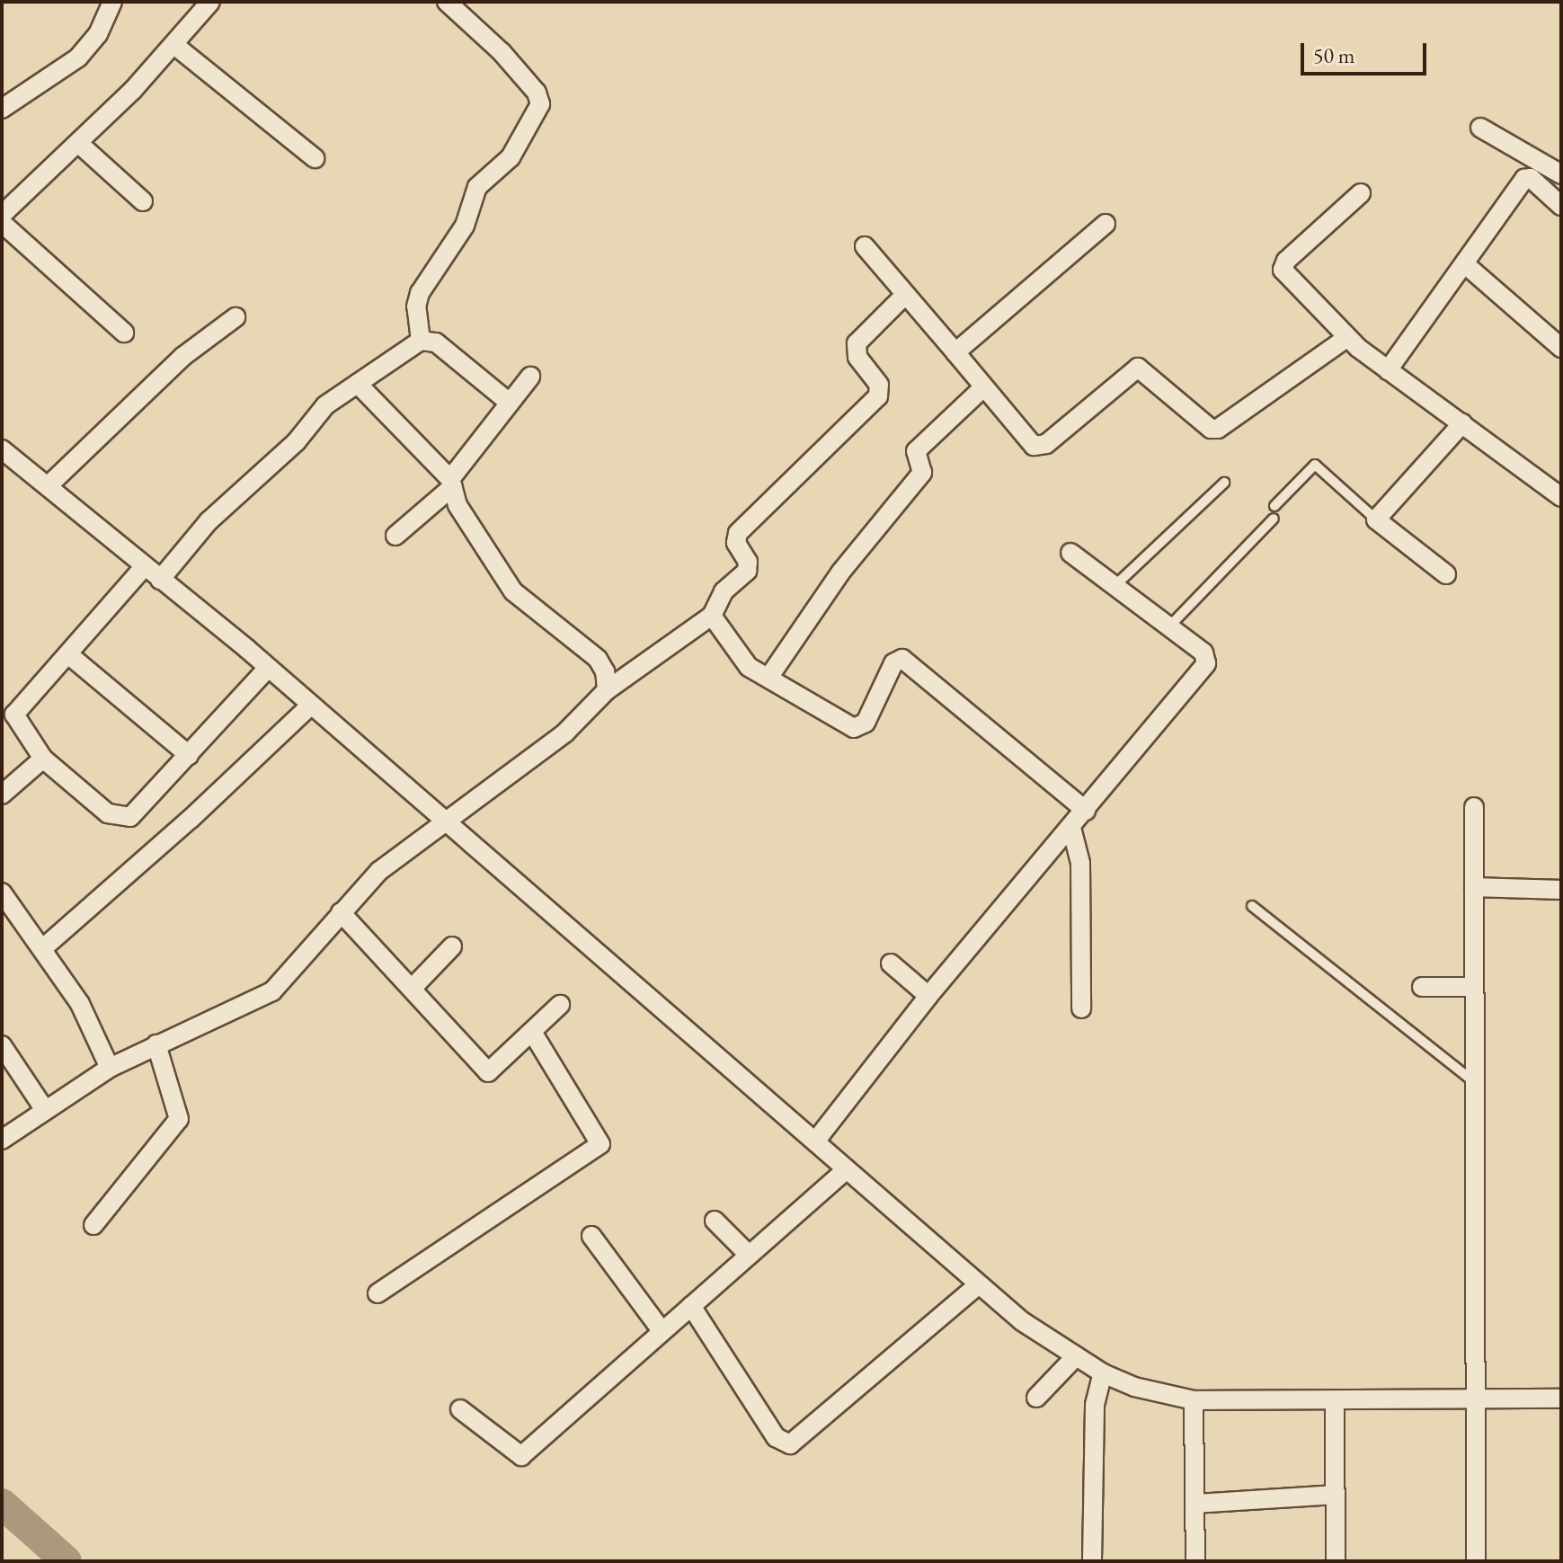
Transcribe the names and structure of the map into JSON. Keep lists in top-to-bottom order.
{
  "scale_bar": "50 m"
}
